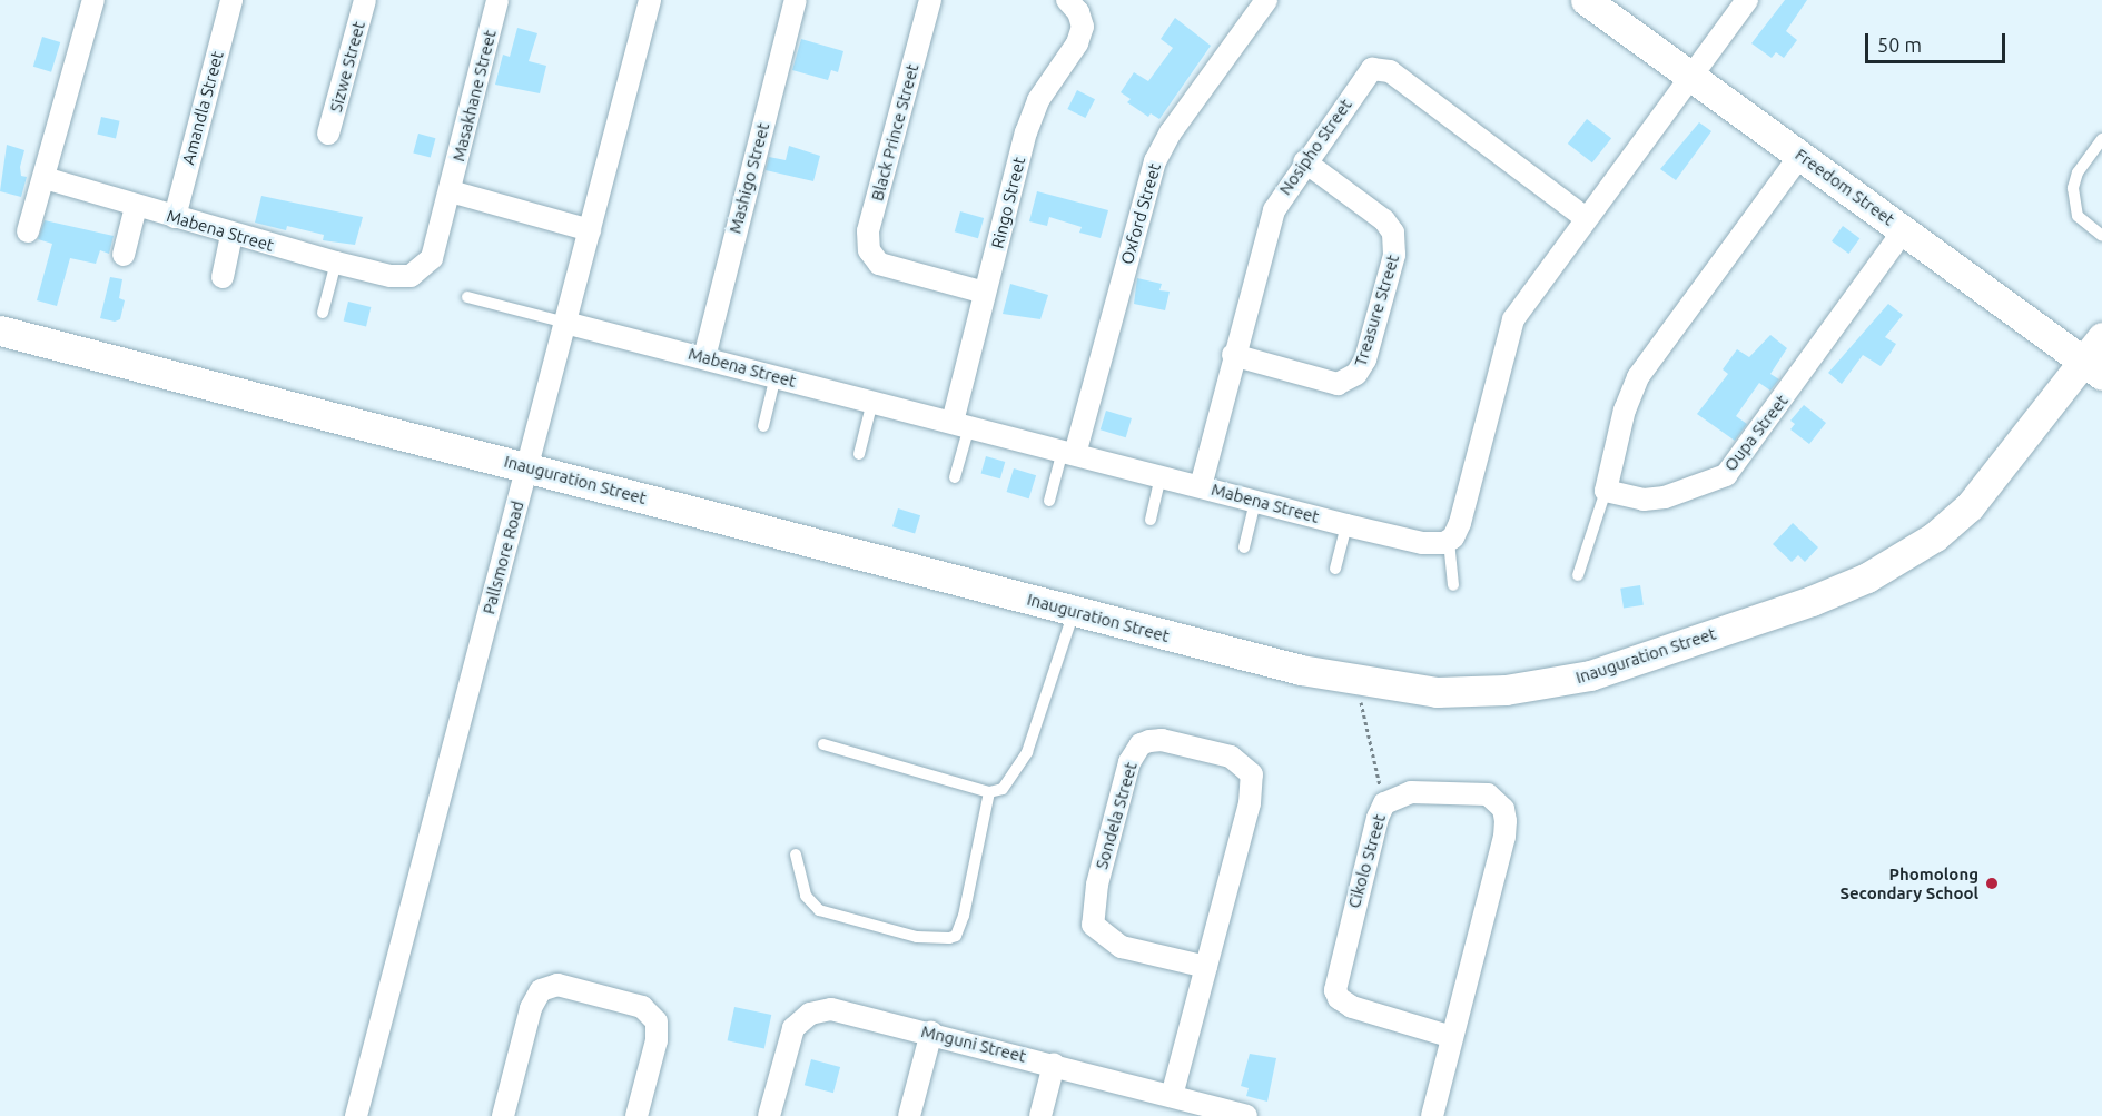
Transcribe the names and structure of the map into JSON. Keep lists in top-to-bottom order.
{
  "streets": {
    "street": [
      "Sizwe Street",
      "Masakhane Street",
      "Amandla Street",
      "Black Prince Street",
      "Nosipho Street",
      "Mashigo Street",
      "Freedom Street",
      "Ringo Street",
      "Oxford Street",
      "Mabena Street",
      "Treasure Street",
      "Oupa Street",
      "Inauguration Street",
      "Pallsmore Road",
      "Sondela Street",
      "Cikolo Street",
      "Mnguni Street"
    ]
  },
  "crossings": [
    ["Masakhane Street", "Mabena Street"],
    ["Amandla Street", "Mabena Street"],
    ["Black Prince Street", "Ringo Street"],
    ["Nosipho Street", "Mabena Street"],
    ["Nosipho Street", "Treasure Street"],
    ["Mashigo Street", "Mabena Street"],
    ["Freedom Street", "Oupa Street"],
    ["Freedom Street", "Inauguration Street"],
    ["Ringo Street", "Mabena Street"],
    ["Oxford Street", "Mabena Street"],
    ["Mabena Street", "Pallsmore Road"],
    ["Inauguration Street", "Pallsmore Road"],
    ["Sondela Street", "Mnguni Street"]
  ],
  "places": ["Phomolong Secondary School"],
  "scale_bar": "50 m"
}
